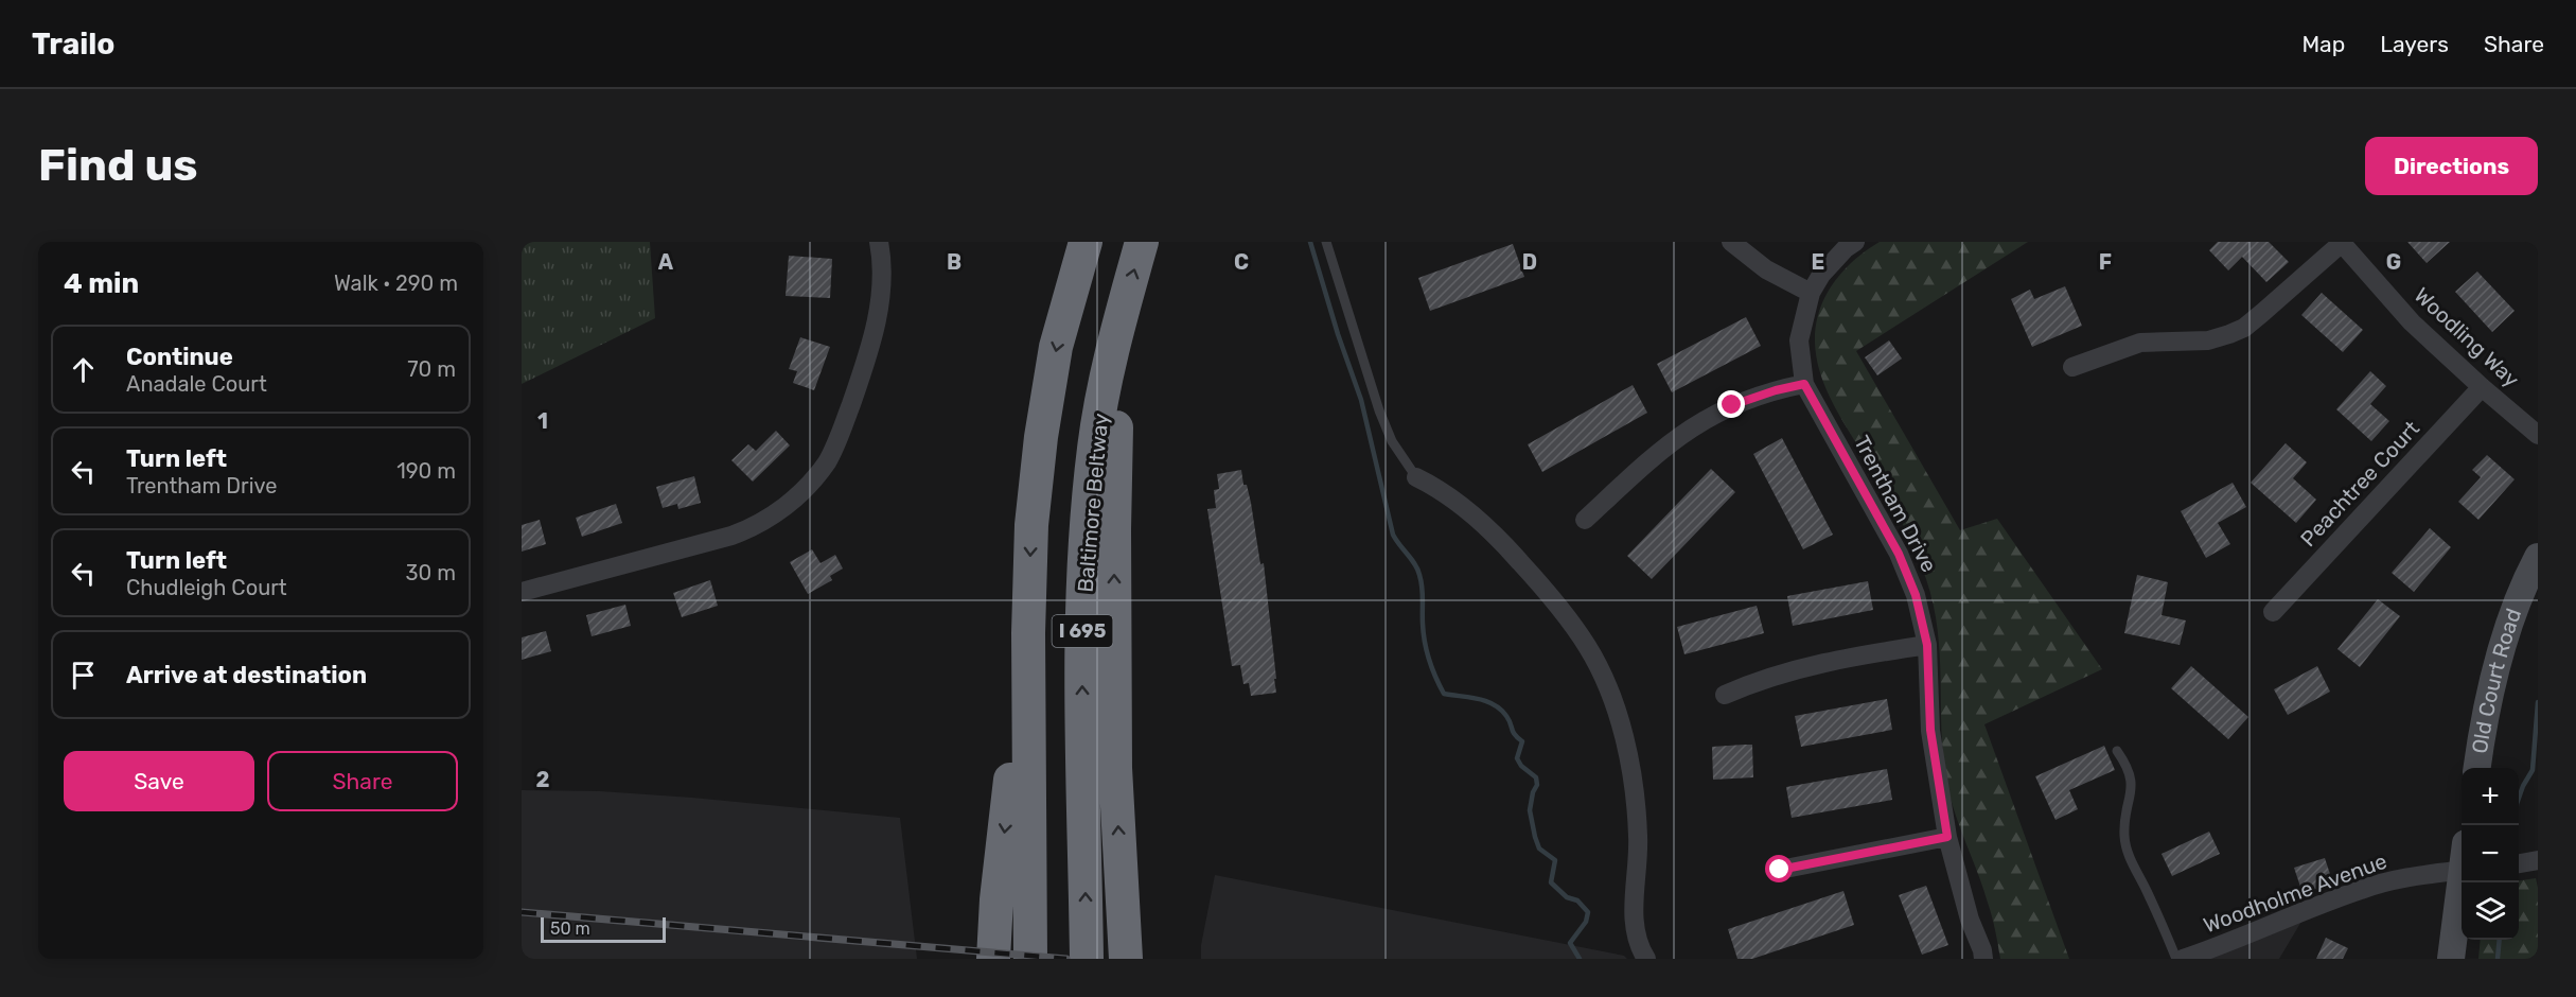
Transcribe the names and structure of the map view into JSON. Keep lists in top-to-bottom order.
{
  "streets": {
    "highway": ["Baltimore Beltway", "I 695"],
    "main road": ["Old Court Road"],
    "street": [
      "Woodling Way",
      "Peachtree Court",
      "Trentham Drive",
      "Woodholme Avenue"
    ]
  },
  "crossings": [
    ["Woodling Way", "Peachtree Court"]
  ],
  "scale_bar": "50 m",
  "page": {
    "header": "Trailo",
    "nav": ["Map", "Layers", "Share"],
    "buttons": [
      "Directions",
      ["Save", "Share"]
    ],
    "title": "Find us",
    "heading": ["4 min", "Walk · 290 m"],
    "list": [
      ["Continue", "Anadale Court", "70 m"],
      ["Turn left", "Trentham Drive", "190 m"],
      ["Turn left", "Chudleigh Court", "30 m"],
      "Arrive at destination"
    ],
    "map_buttons": ["+", "−"],
    "scale": "50 m"
  },
  "grid": {
    "columns": [
      "A",
      "B",
      "C",
      "D",
      "E",
      "F",
      "G"
    ],
    "rows": ["1", "2"]
  }
}
